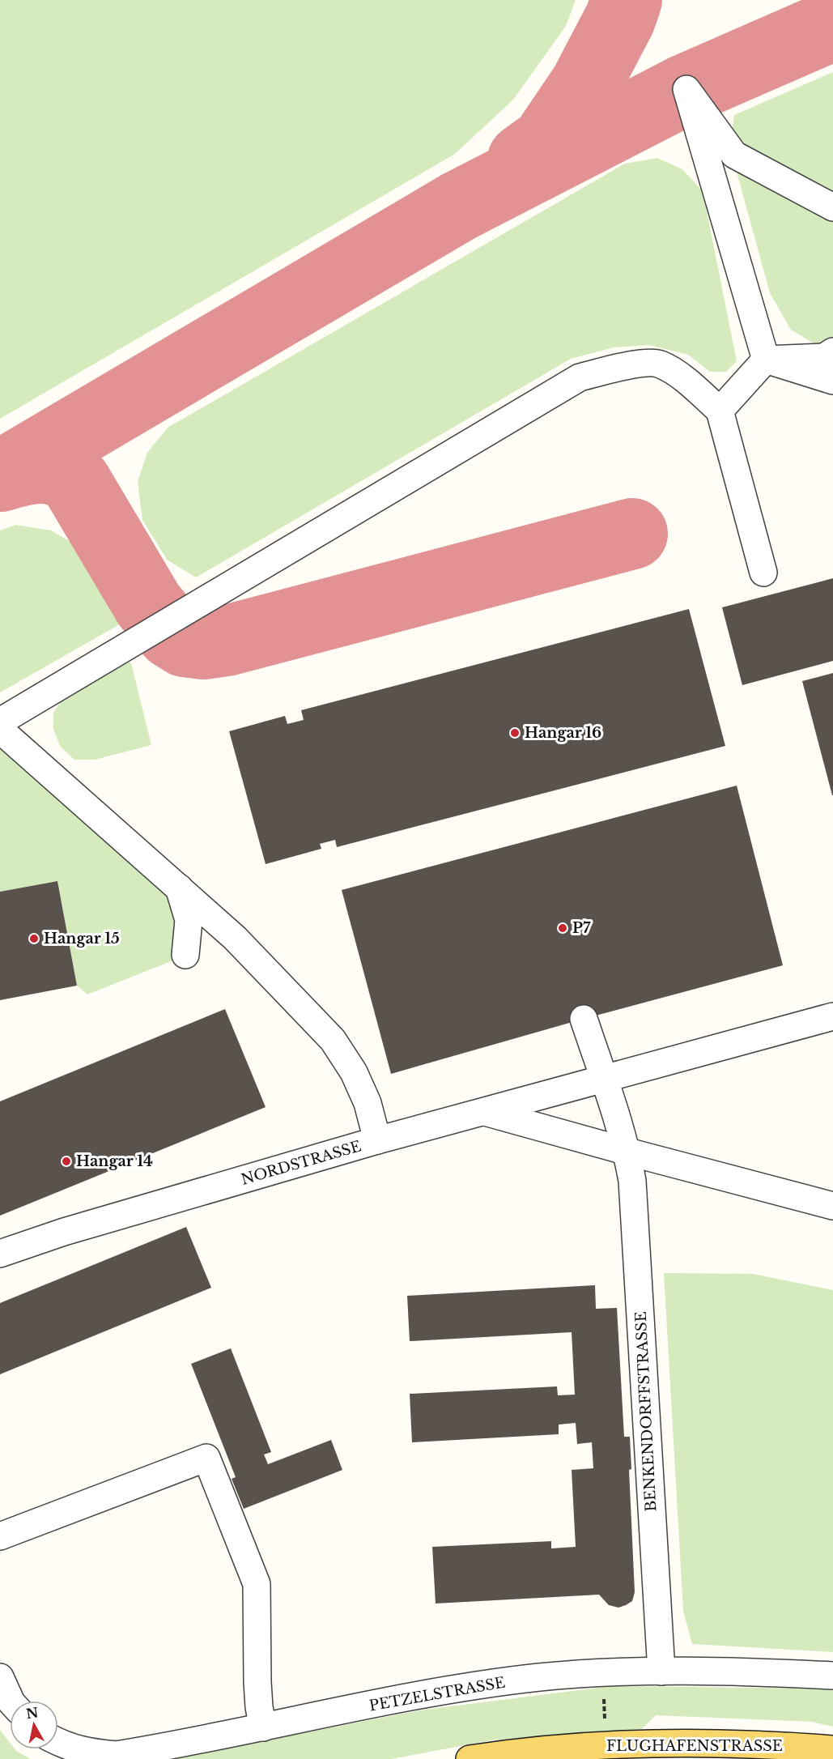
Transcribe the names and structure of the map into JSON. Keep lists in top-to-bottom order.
{
  "streets": {
    "main road": ["FLUGHAFENSTRASSE"],
    "street": ["NORDSTRASSE", "BENKENDORFFSTRASSE", "PETZELSTRASSE"]
  },
  "crossings": [
    ["NORDSTRASSE", "BENKENDORFFSTRASSE"],
    ["BENKENDORFFSTRASSE", "PETZELSTRASSE"]
  ],
  "places": [
    "Hangar 16",
    "P7",
    "Hangar 15",
    "Hangar 14"
  ],
  "north": "top"
}
